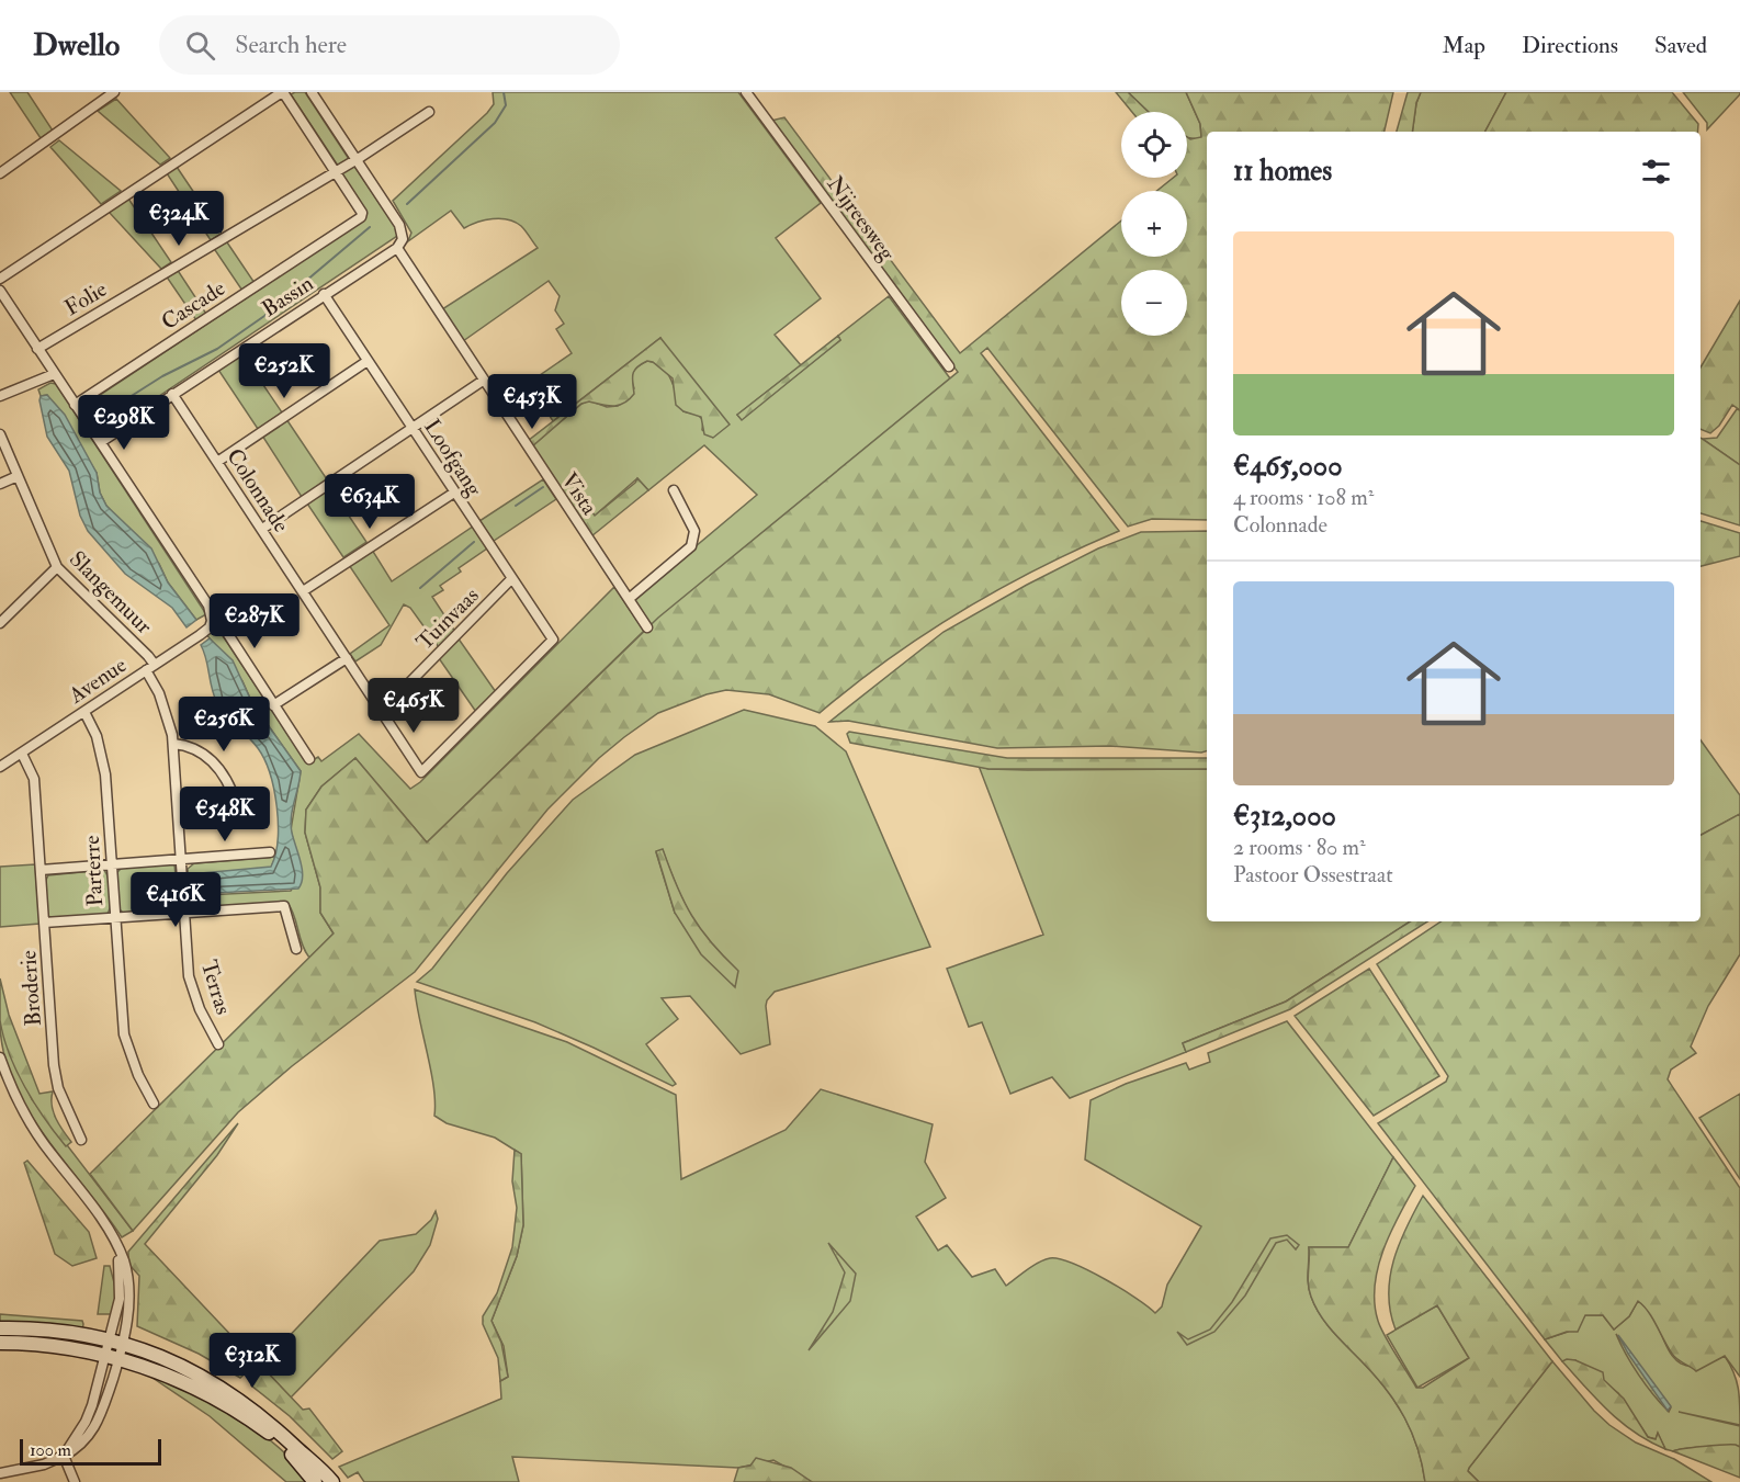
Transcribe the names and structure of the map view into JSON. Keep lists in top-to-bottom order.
{
  "streets": {
    "street": [
      "Nijreesweg",
      "Bassin",
      "Folie",
      "Cascade",
      "Loofgang",
      "Colonnade",
      "Vista",
      "Slangemuur",
      "Tuinvaas",
      "Avenue",
      "Parterre",
      "Terras",
      "Broderie"
    ]
  },
  "crossings": [
    ["Bassin", "Loofgang"],
    ["Bassin", "Colonnade"],
    ["Bassin", "Vista"],
    ["Folie", "Cascade"],
    ["Loofgang", "Colonnade"],
    ["Loofgang", "Tuinvaas"],
    ["Colonnade", "Tuinvaas"],
    ["Slangemuur", "Avenue"],
    ["Slangemuur", "Terras"],
    ["Avenue", "Parterre"],
    ["Avenue", "Terras"],
    ["Avenue", "Broderie"]
  ],
  "scale_bar": "100 m",
  "page": {
    "header": "Dwello",
    "search": "Search here",
    "nav": ["Map", "Directions", "Saved"],
    "map_buttons": ["+", "−"],
    "heading": "11 homes",
    "price": [
      "€324K",
      "€252K",
      "€453K",
      "€298K",
      "€634K",
      "€287K",
      "€465K",
      "€256K",
      "€548K",
      "€416K",
      "€312K"
    ],
    "list": [
      {
        "name": "€465,000",
        "note": "4 rooms · 108 m² · Colonnade"
      },
      {
        "name": "€312,000",
        "note": "2 rooms · 80 m² · Pastoor Ossestraat"
      }
    ],
    "scale": "100 m"
  }
}
